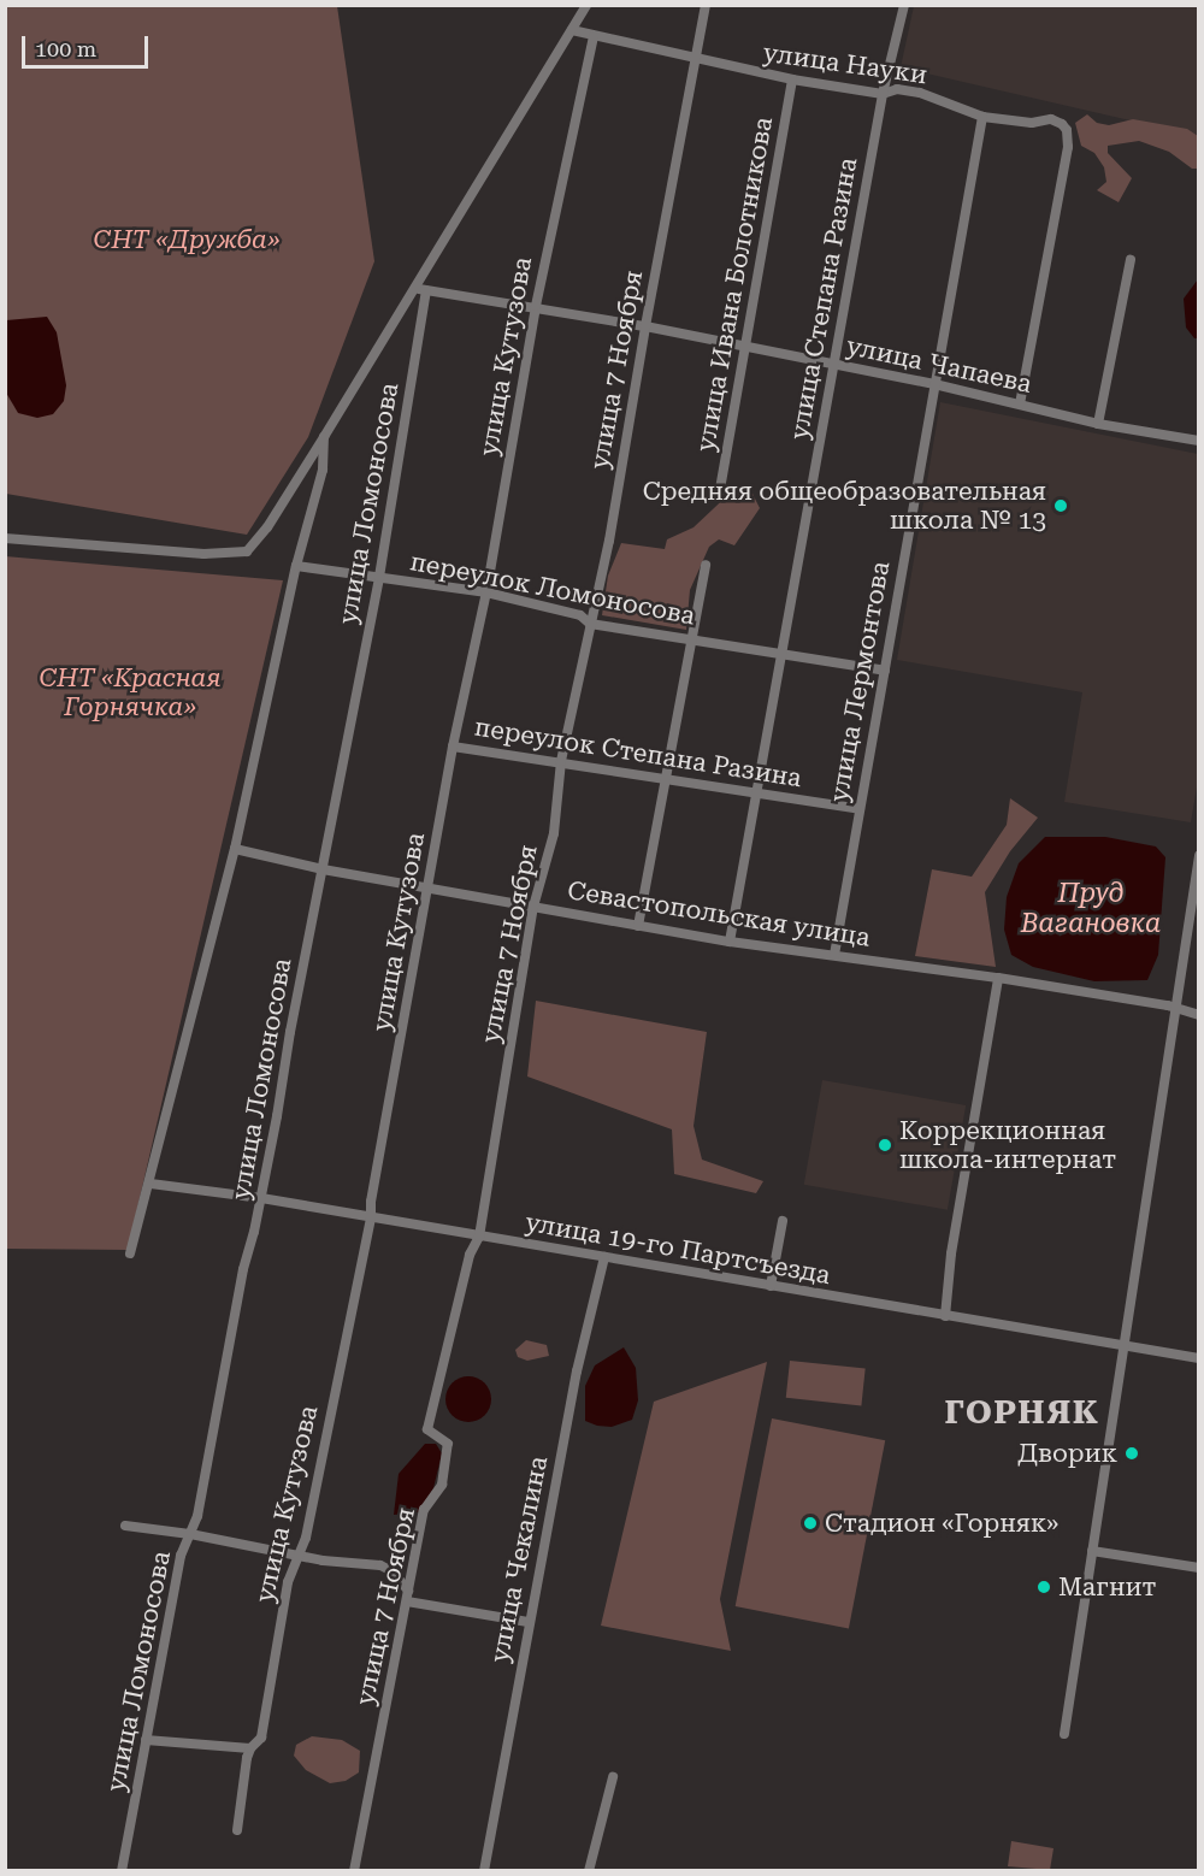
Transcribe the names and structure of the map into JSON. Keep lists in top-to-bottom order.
{
  "streets": {
    "street": [
      "улица Науки",
      "улица Ивана Болотникова",
      "улица Степана Разина",
      "улица Кутузова",
      "улица Чапаева",
      "улица 7 Ноября",
      "улица Ломоносова",
      "переулок Ломоносова",
      "улица Лермонтова",
      "переулок Степана Разина",
      "Севастопольская улица",
      "улица 19-го Партсъезда",
      "улица Чекалина"
    ]
  },
  "crossings": [
    ["улица Науки", "улица Ивана Болотникова"],
    ["улица Науки", "улица Степана Разина"],
    ["улица Науки", "улица Кутузова"],
    ["улица Науки", "улица Чапаева"],
    ["улица Науки", "улица 7 Ноября"],
    ["улица Науки", "улица Лермонтова"],
    ["улица Ивана Болотникова", "улица Чапаева"],
    ["улица Степана Разина", "улица Чапаева"],
    ["улица Степана Разина", "переулок Ломоносова"],
    ["улица Степана Разина", "переулок Степана Разина"],
    ["улица Степана Разина", "Севастопольская улица"],
    ["улица Кутузова", "улица Чапаева"],
    ["улица Кутузова", "переулок Ломоносова"],
    ["улица Кутузова", "переулок Степана Разина"],
    ["улица Кутузова", "Севастопольская улица"],
    ["улица Кутузова", "улица 19-го Партсъезда"],
    ["улица Чапаева", "улица 7 Ноября"],
    ["улица Чапаева", "улица Ломоносова"],
    ["улица Чапаева", "улица Лермонтова"],
    ["улица 7 Ноября", "переулок Ломоносова"],
    ["улица 7 Ноября", "переулок Степана Разина"],
    ["улица 7 Ноября", "Севастопольская улица"],
    ["улица 7 Ноября", "улица 19-го Партсъезда"],
    ["улица Ломоносова", "переулок Ломоносова"],
    ["улица Ломоносова", "Севастопольская улица"],
    ["улица Ломоносова", "улица 19-го Партсъезда"],
    ["переулок Ломоносова", "улица Лермонтова"],
    ["улица Лермонтова", "переулок Степана Разина"],
    ["улица Лермонтова", "Севастопольская улица"],
    ["улица 19-го Партсъезда", "улица Чекалина"]
  ],
  "districts": ["ГОРНЯК"],
  "water": ["Пруд Вагановка"],
  "parks": ["СНТ «Дружба»", "СНТ «Красная Горнячка»"],
  "places": [
    "Средняя общеобразовательная школа № 13",
    "Коррекционная школа-интернат",
    "Дворик",
    "Стадион «Горняк»",
    "Магнит"
  ],
  "scale_bar": "100 m"
}
